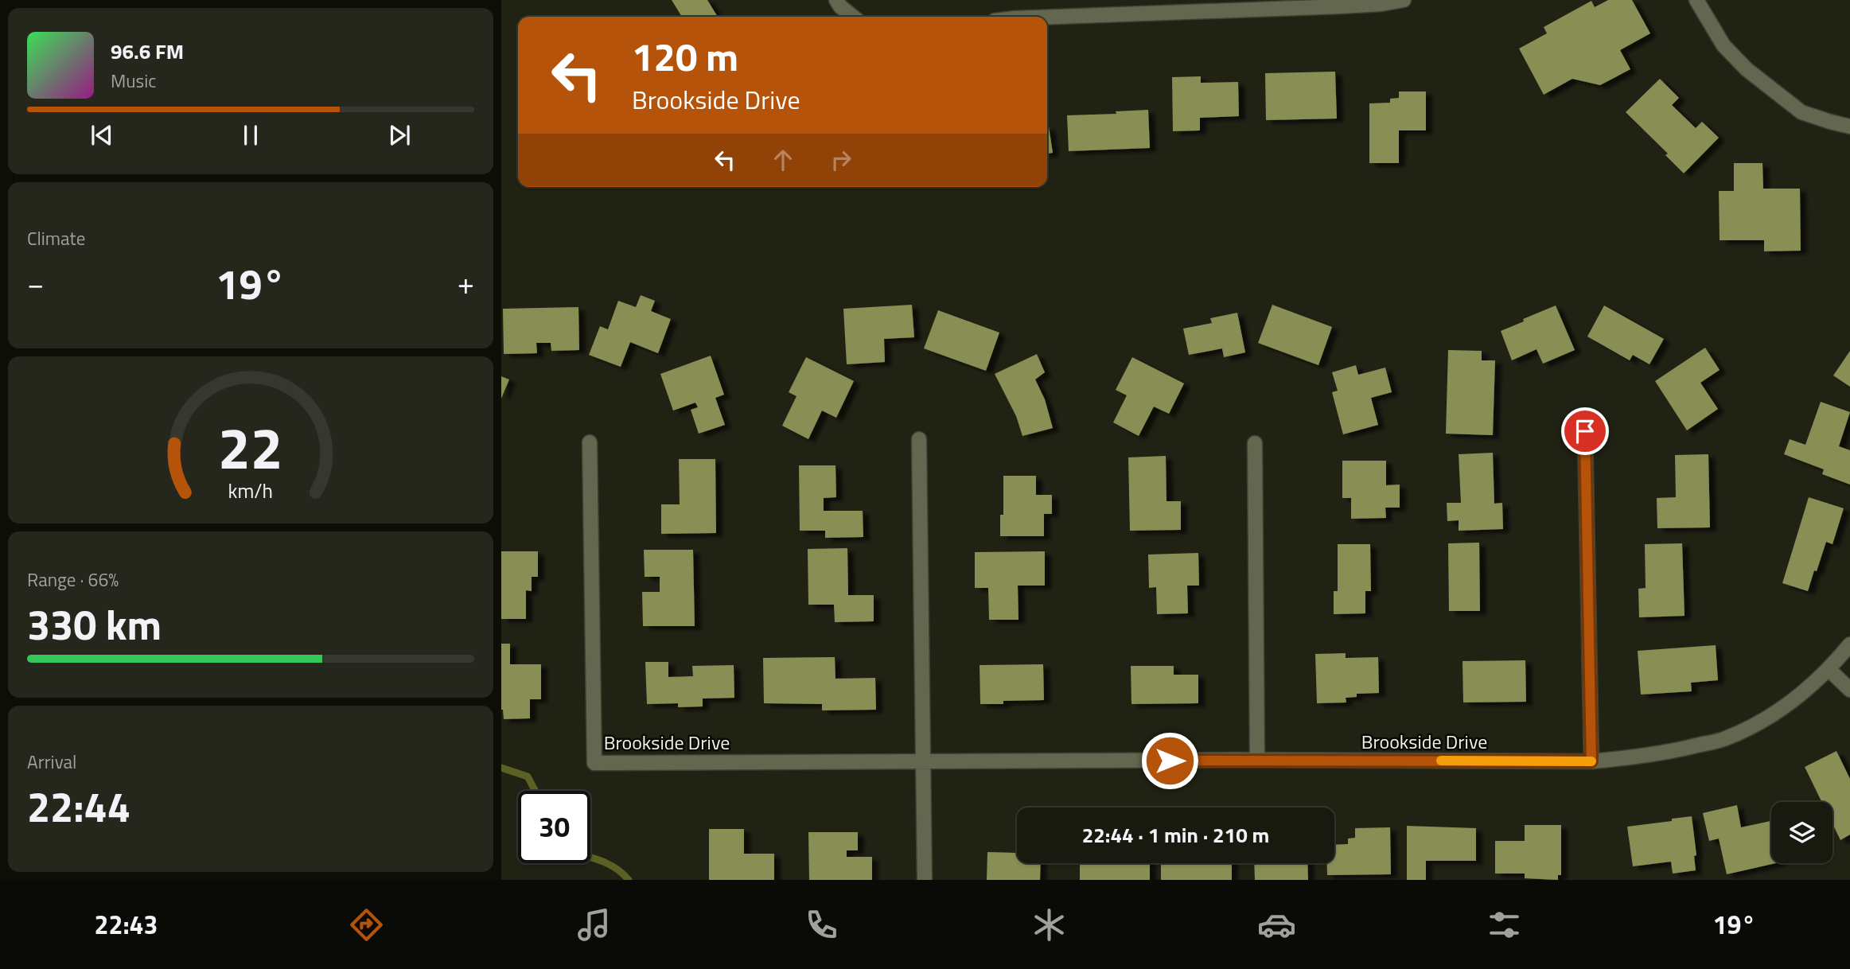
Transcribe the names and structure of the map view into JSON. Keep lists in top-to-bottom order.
{
  "streets": {
    "street": ["Brookside Drive"]
  },
  "page": {
    "turn": ["120 m", "Brookside Drive"],
    "song": ["96.6 FM", "Music"],
    "tile": [
      "Climate",
      ["Range · 66%", "330 km"],
      ["Arrival", "22:44"]
    ],
    "heat": ["−", "19°", "+"],
    "limit": "30",
    "trip": "22:44 · 1 min · 210 m",
    "tabs": ["22:43", "19°"],
    "gauge": ["22", "km/h"]
  }
}
